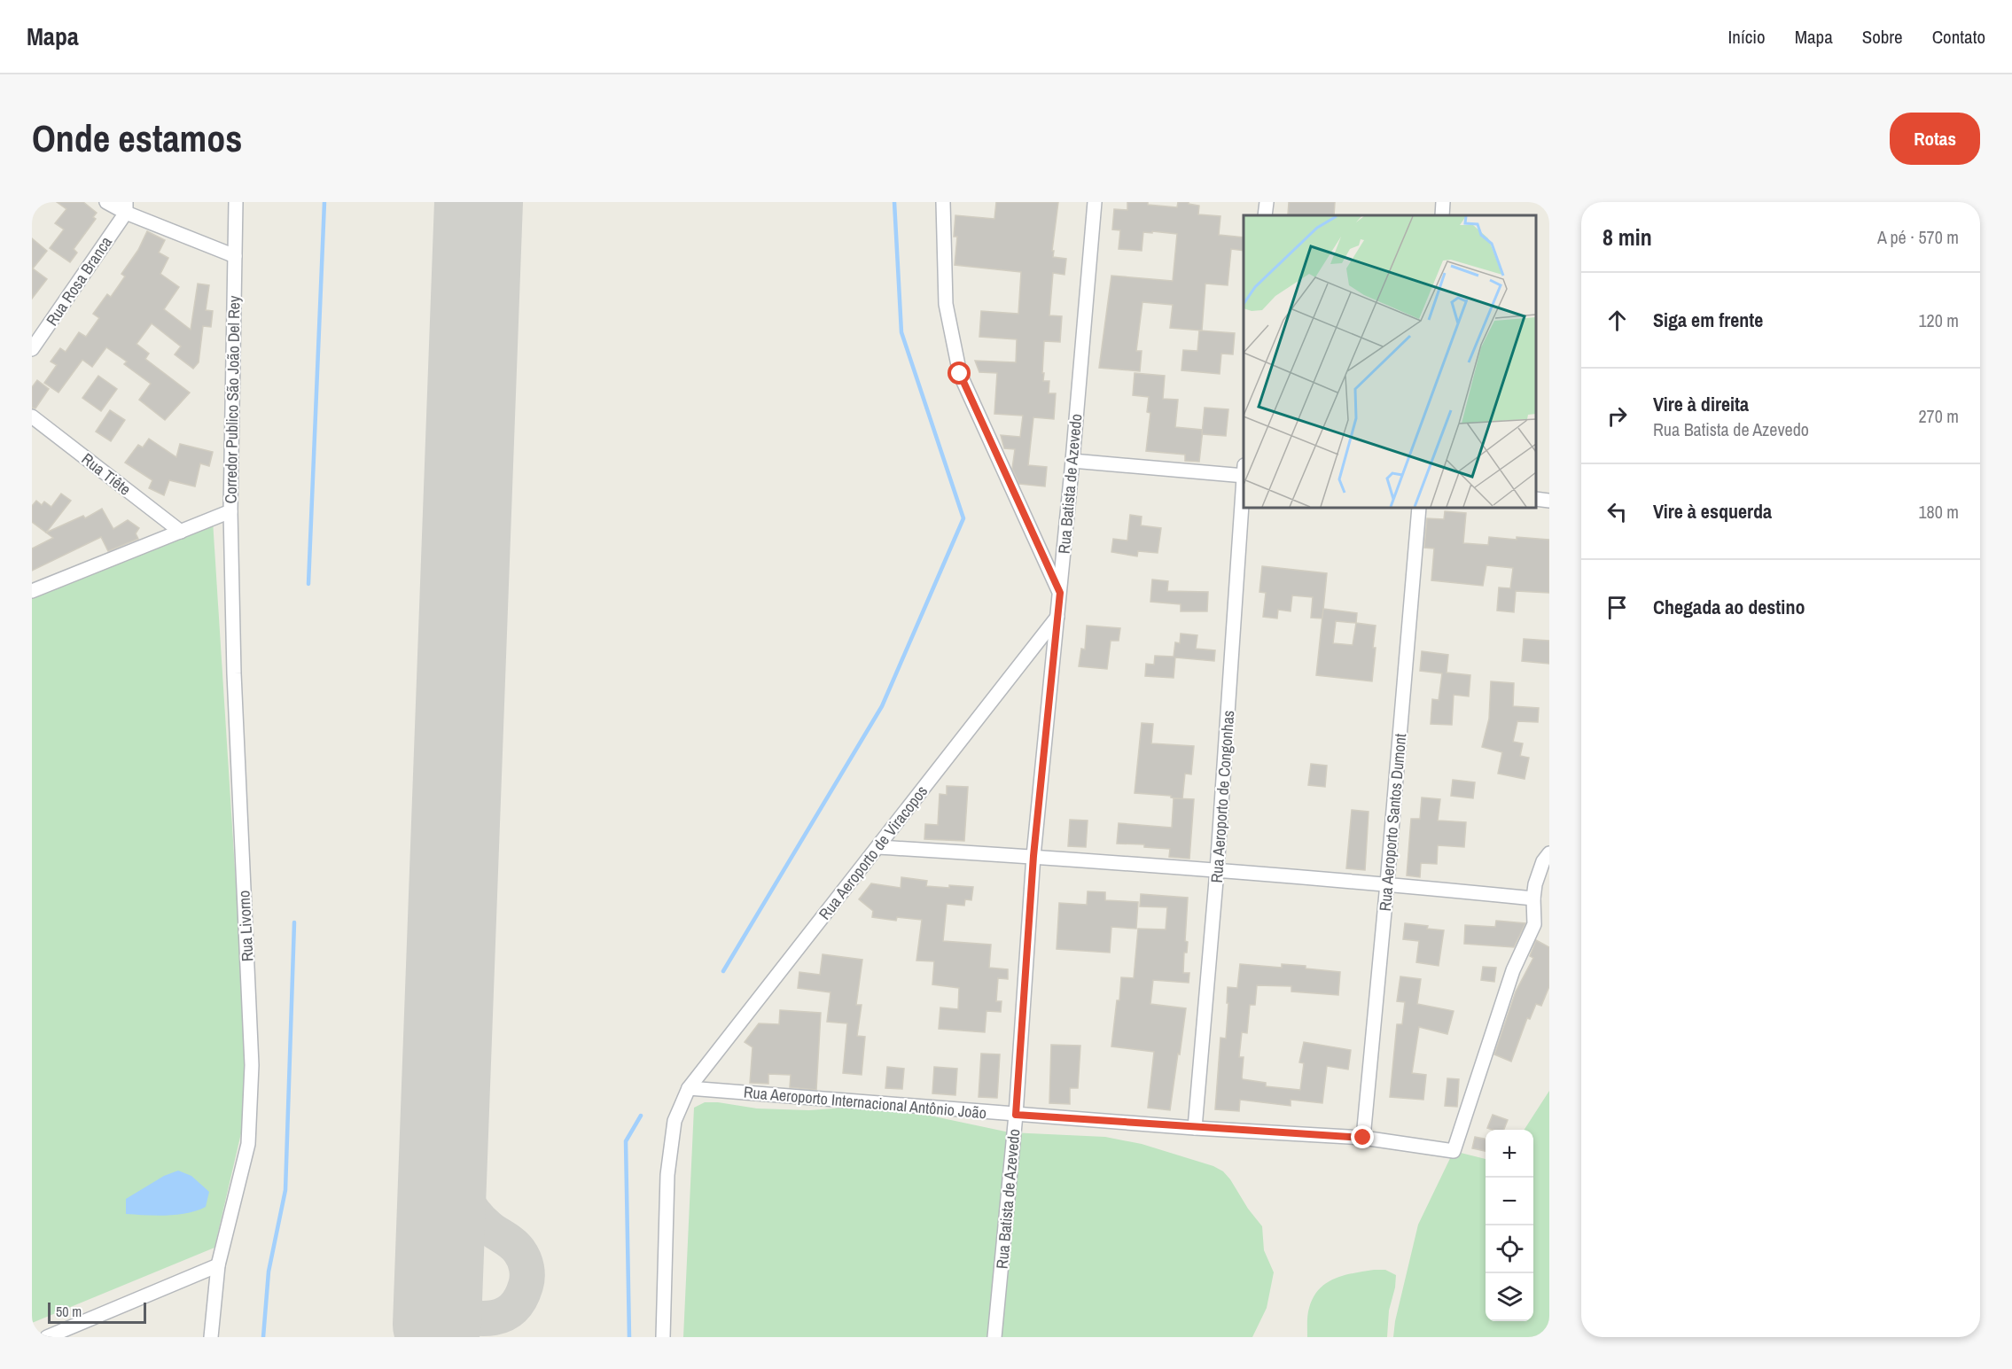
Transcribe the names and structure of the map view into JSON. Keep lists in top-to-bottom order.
{
  "streets": {
    "street": [
      "Rua Rosa Branca",
      "Corredor Publico São João Del Rey",
      "Rua Tiête",
      "Rua Batista de Azevedo",
      "Rua Aeroporto de Congonhas",
      "Rua Aeroporto Santos Dumont",
      "Rua Aeroporto de Viracopos",
      "Rua Livorno",
      "Rua Aeroporto Internacional Antônio João"
    ]
  },
  "crossings": [
    ["Corredor Publico São João Del Rey", "Rua Tiête"],
    ["Corredor Publico São João Del Rey", "Rua Livorno"],
    ["Rua Batista de Azevedo", "Rua Aeroporto de Viracopos"],
    ["Rua Batista de Azevedo", "Rua Aeroporto Internacional Antônio João"],
    ["Rua Aeroporto de Congonhas", "Rua Aeroporto Internacional Antônio João"],
    ["Rua Aeroporto Santos Dumont", "Rua Aeroporto Internacional Antônio João"],
    ["Rua Aeroporto de Viracopos", "Rua Aeroporto Internacional Antônio João"]
  ],
  "scale_bar": "50 m",
  "page": {
    "header": "Mapa",
    "nav": [
      "Início",
      "Mapa",
      "Sobre",
      "Contato"
    ],
    "buttons": "Rotas",
    "title": "Onde estamos",
    "heading": ["8 min", "A pé · 570 m"],
    "list": [
      ["Siga em frente", "120 m"],
      ["Vire à direita", "Rua Batista de Azevedo", "270 m"],
      ["Vire à esquerda", "180 m"],
      "Chegada ao destino"
    ],
    "map_buttons": ["+", "−"],
    "scale": "50 m"
  }
}
